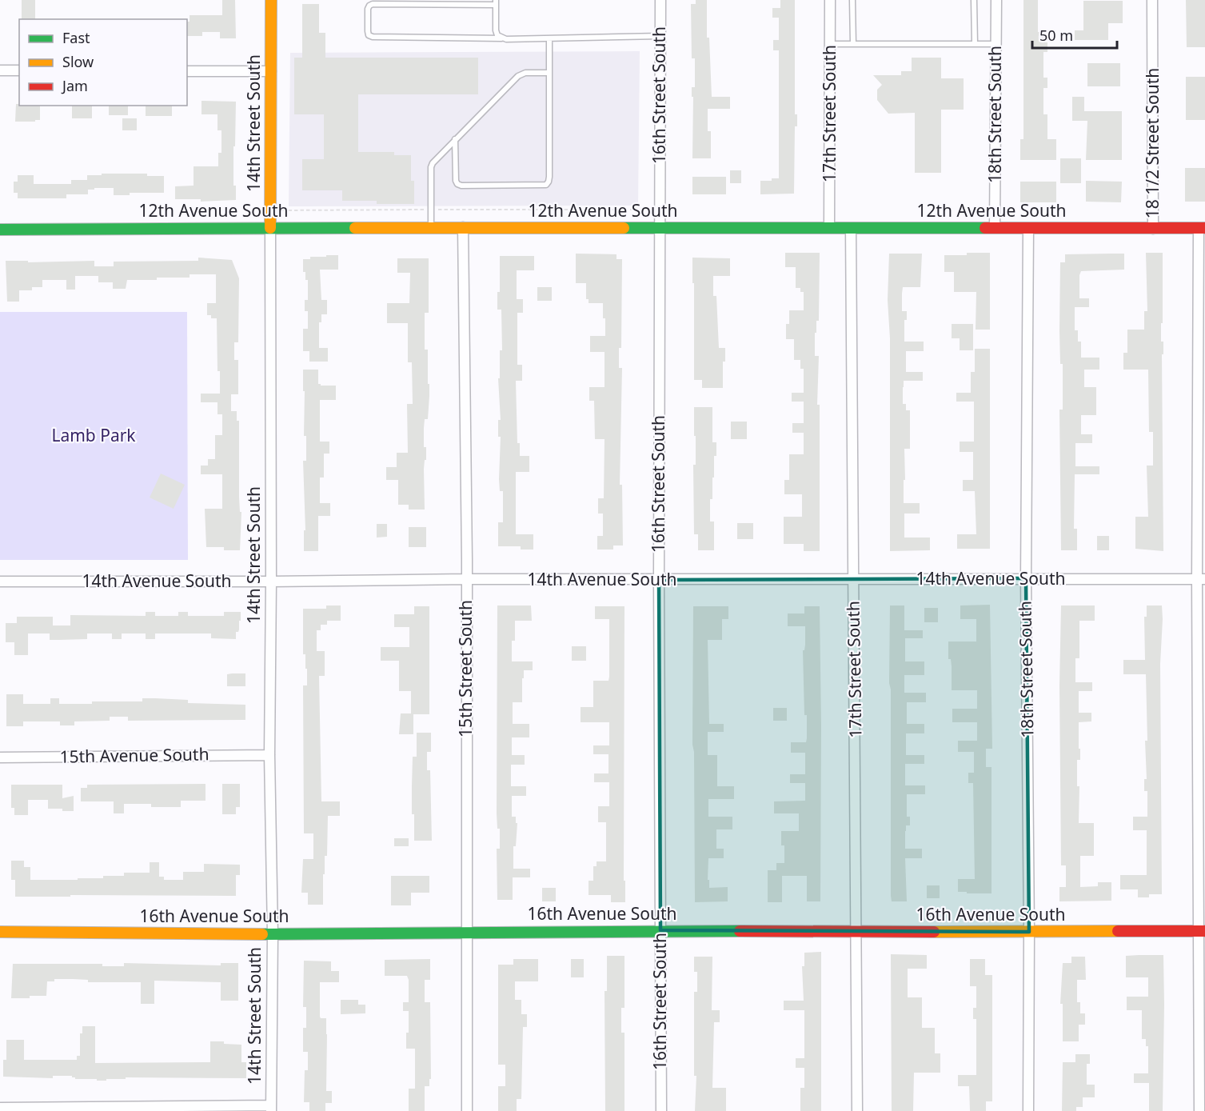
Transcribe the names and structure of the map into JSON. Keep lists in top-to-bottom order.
{
  "streets": {
    "street": [
      "16th Street South",
      "17th Street South",
      "18th Street South",
      "14th Street South",
      "18 1/2 Street South",
      "12th Avenue South",
      "14th Avenue South",
      "15th Street South",
      "15th Avenue South",
      "16th Avenue South"
    ]
  },
  "crossings": [
    ["16th Street South", "12th Avenue South"],
    ["16th Street South", "14th Avenue South"],
    ["16th Street South", "16th Avenue South"],
    ["17th Street South", "12th Avenue South"],
    ["17th Street South", "14th Avenue South"],
    ["17th Street South", "16th Avenue South"],
    ["18th Street South", "12th Avenue South"],
    ["18th Street South", "14th Avenue South"],
    ["18th Street South", "16th Avenue South"],
    ["14th Street South", "12th Avenue South"],
    ["14th Street South", "14th Avenue South"],
    ["14th Street South", "15th Avenue South"],
    ["14th Street South", "16th Avenue South"],
    ["18 1/2 Street South", "12th Avenue South"],
    ["12th Avenue South", "15th Street South"],
    ["14th Avenue South", "15th Street South"],
    ["15th Street South", "16th Avenue South"]
  ],
  "parks": ["Lamb Park"],
  "legend": ["Fast", "Slow", "Jam"],
  "scale_bar": "50 m"
}
